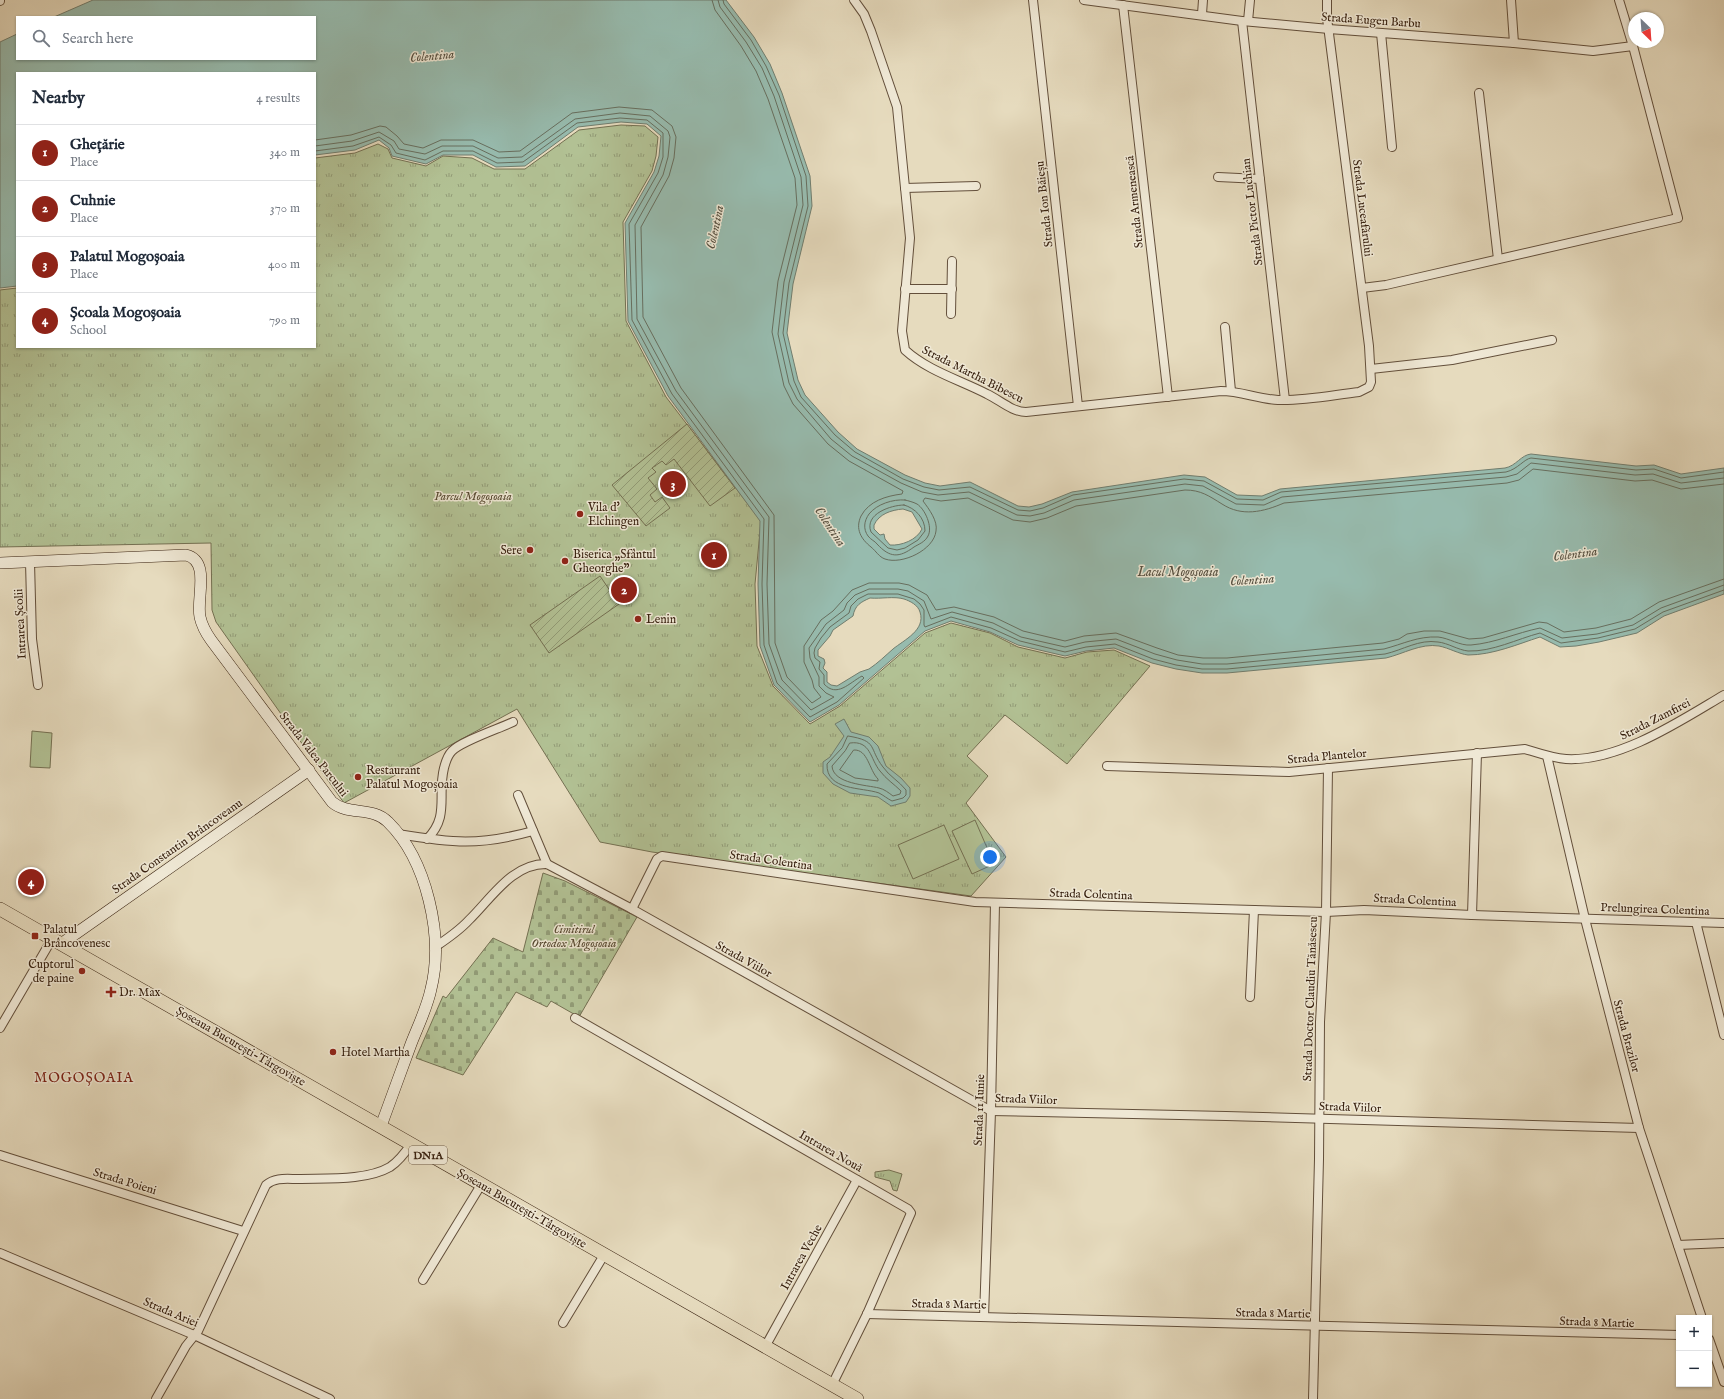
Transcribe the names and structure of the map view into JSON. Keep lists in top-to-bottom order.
{
  "streets": {
    "main road": ["Șoseaua București-Târgoviște", "DN1A"],
    "street": [
      "Strada Eugen Barbu",
      "Strada Armenească",
      "Strada Ion Băieșu",
      "Strada Luceafărului",
      "Strada Pictor Luchian",
      "Strada Martha Bibescu",
      "Intrarea Școlii",
      "Strada Zamfirei",
      "Strada Valea Parcului",
      "Strada Plantelor",
      "Strada Constantin Brâncoveanu",
      "Strada Colentina",
      "Prelungirea Colentina",
      "Strada Viilor",
      "Strada Doctor Claudiu Tănăsescu",
      "Strada Brazilor",
      "Strada 11 Iunie",
      "Intrarea Nouă",
      "Strada Poieni",
      "Intrarea Veche",
      "Strada 8 Martie",
      "Strada Ariei"
    ]
  },
  "crossings": [
    ["Strada Eugen Barbu", "Strada Armenească"],
    ["Strada Eugen Barbu", "Strada Luceafărului"],
    ["Strada Eugen Barbu", "Strada Pictor Luchian"],
    ["Strada Armenească", "Strada Martha Bibescu"],
    ["Strada Ion Băieșu", "Strada Martha Bibescu"],
    ["Strada Luceafărului", "Strada Martha Bibescu"],
    ["Strada Pictor Luchian", "Strada Martha Bibescu"],
    ["Intrarea Școlii", "Strada Valea Parcului"],
    ["Strada Zamfirei", "Strada Plantelor"],
    ["Strada Zamfirei", "Strada Brazilor"],
    ["Strada Valea Parcului", "Strada Constantin Brâncoveanu"],
    ["Strada Valea Parcului", "Șoseaua București-Târgoviște"],
    ["Strada Plantelor", "Strada Doctor Claudiu Tănăsescu"],
    ["Strada Plantelor", "Strada Brazilor"],
    ["Strada Constantin Brâncoveanu", "Șoseaua București-Târgoviște"],
    ["Strada Colentina", "Prelungirea Colentina"],
    ["Strada Colentina", "Strada Viilor"],
    ["Strada Colentina", "Strada Doctor Claudiu Tănăsescu"],
    ["Strada Colentina", "Strada Brazilor"],
    ["Strada Colentina", "Strada 11 Iunie"],
    ["Prelungirea Colentina", "Strada Brazilor"],
    ["Strada Viilor", "Strada Doctor Claudiu Tănăsescu"],
    ["Strada Viilor", "Strada Brazilor"],
    ["Strada Viilor", "Strada 11 Iunie"],
    ["Strada Doctor Claudiu Tănăsescu", "Strada 8 Martie"],
    ["Șoseaua București-Târgoviște", "Intrarea Nouă"],
    ["Șoseaua București-Târgoviște", "Intrarea Veche"],
    ["Strada 11 Iunie", "Strada 8 Martie"],
    ["Intrarea Nouă", "Intrarea Veche"],
    ["Intrarea Nouă", "Strada 8 Martie"]
  ],
  "districts": ["MOGOȘOAIA"],
  "water": ["Colentina", "Lacul Mogoșoaia"],
  "parks": ["Parcul Mogoșoaia", "Cimitirul Ortodox Mogoșoaia"],
  "places": {
    "other": [
      "Vila d' Elchingen",
      "Sere",
      "Biserica „Sfântul Gheorghe”",
      "Lenin",
      "Restaurant Palatul Mogoșoaia",
      "Cuptorul de paine",
      "Hotel Martha"
    ],
    "transit": ["Palatul Brâncovenesc"],
    "health": ["Dr. Max"]
  },
  "north": "bottom right",
  "page": {
    "search": "Search here",
    "heading": ["Nearby", "4 results"],
    "list": [
      {
        "mark": "1",
        "name": "Ghețărie",
        "note": "Place",
        "value": "340 m"
      },
      {
        "mark": "2",
        "name": "Cuhnie",
        "note": "Place",
        "value": "370 m"
      },
      {
        "mark": "3",
        "name": "Palatul Mogoșoaia",
        "note": "Place",
        "value": "400 m"
      },
      {
        "mark": "4",
        "name": "Școala Mogoșoaia",
        "note": "School",
        "value": "790 m"
      }
    ],
    "pins": [
      "3",
      "1",
      "2",
      "4"
    ],
    "map_buttons": ["+", "−"]
  }
}
